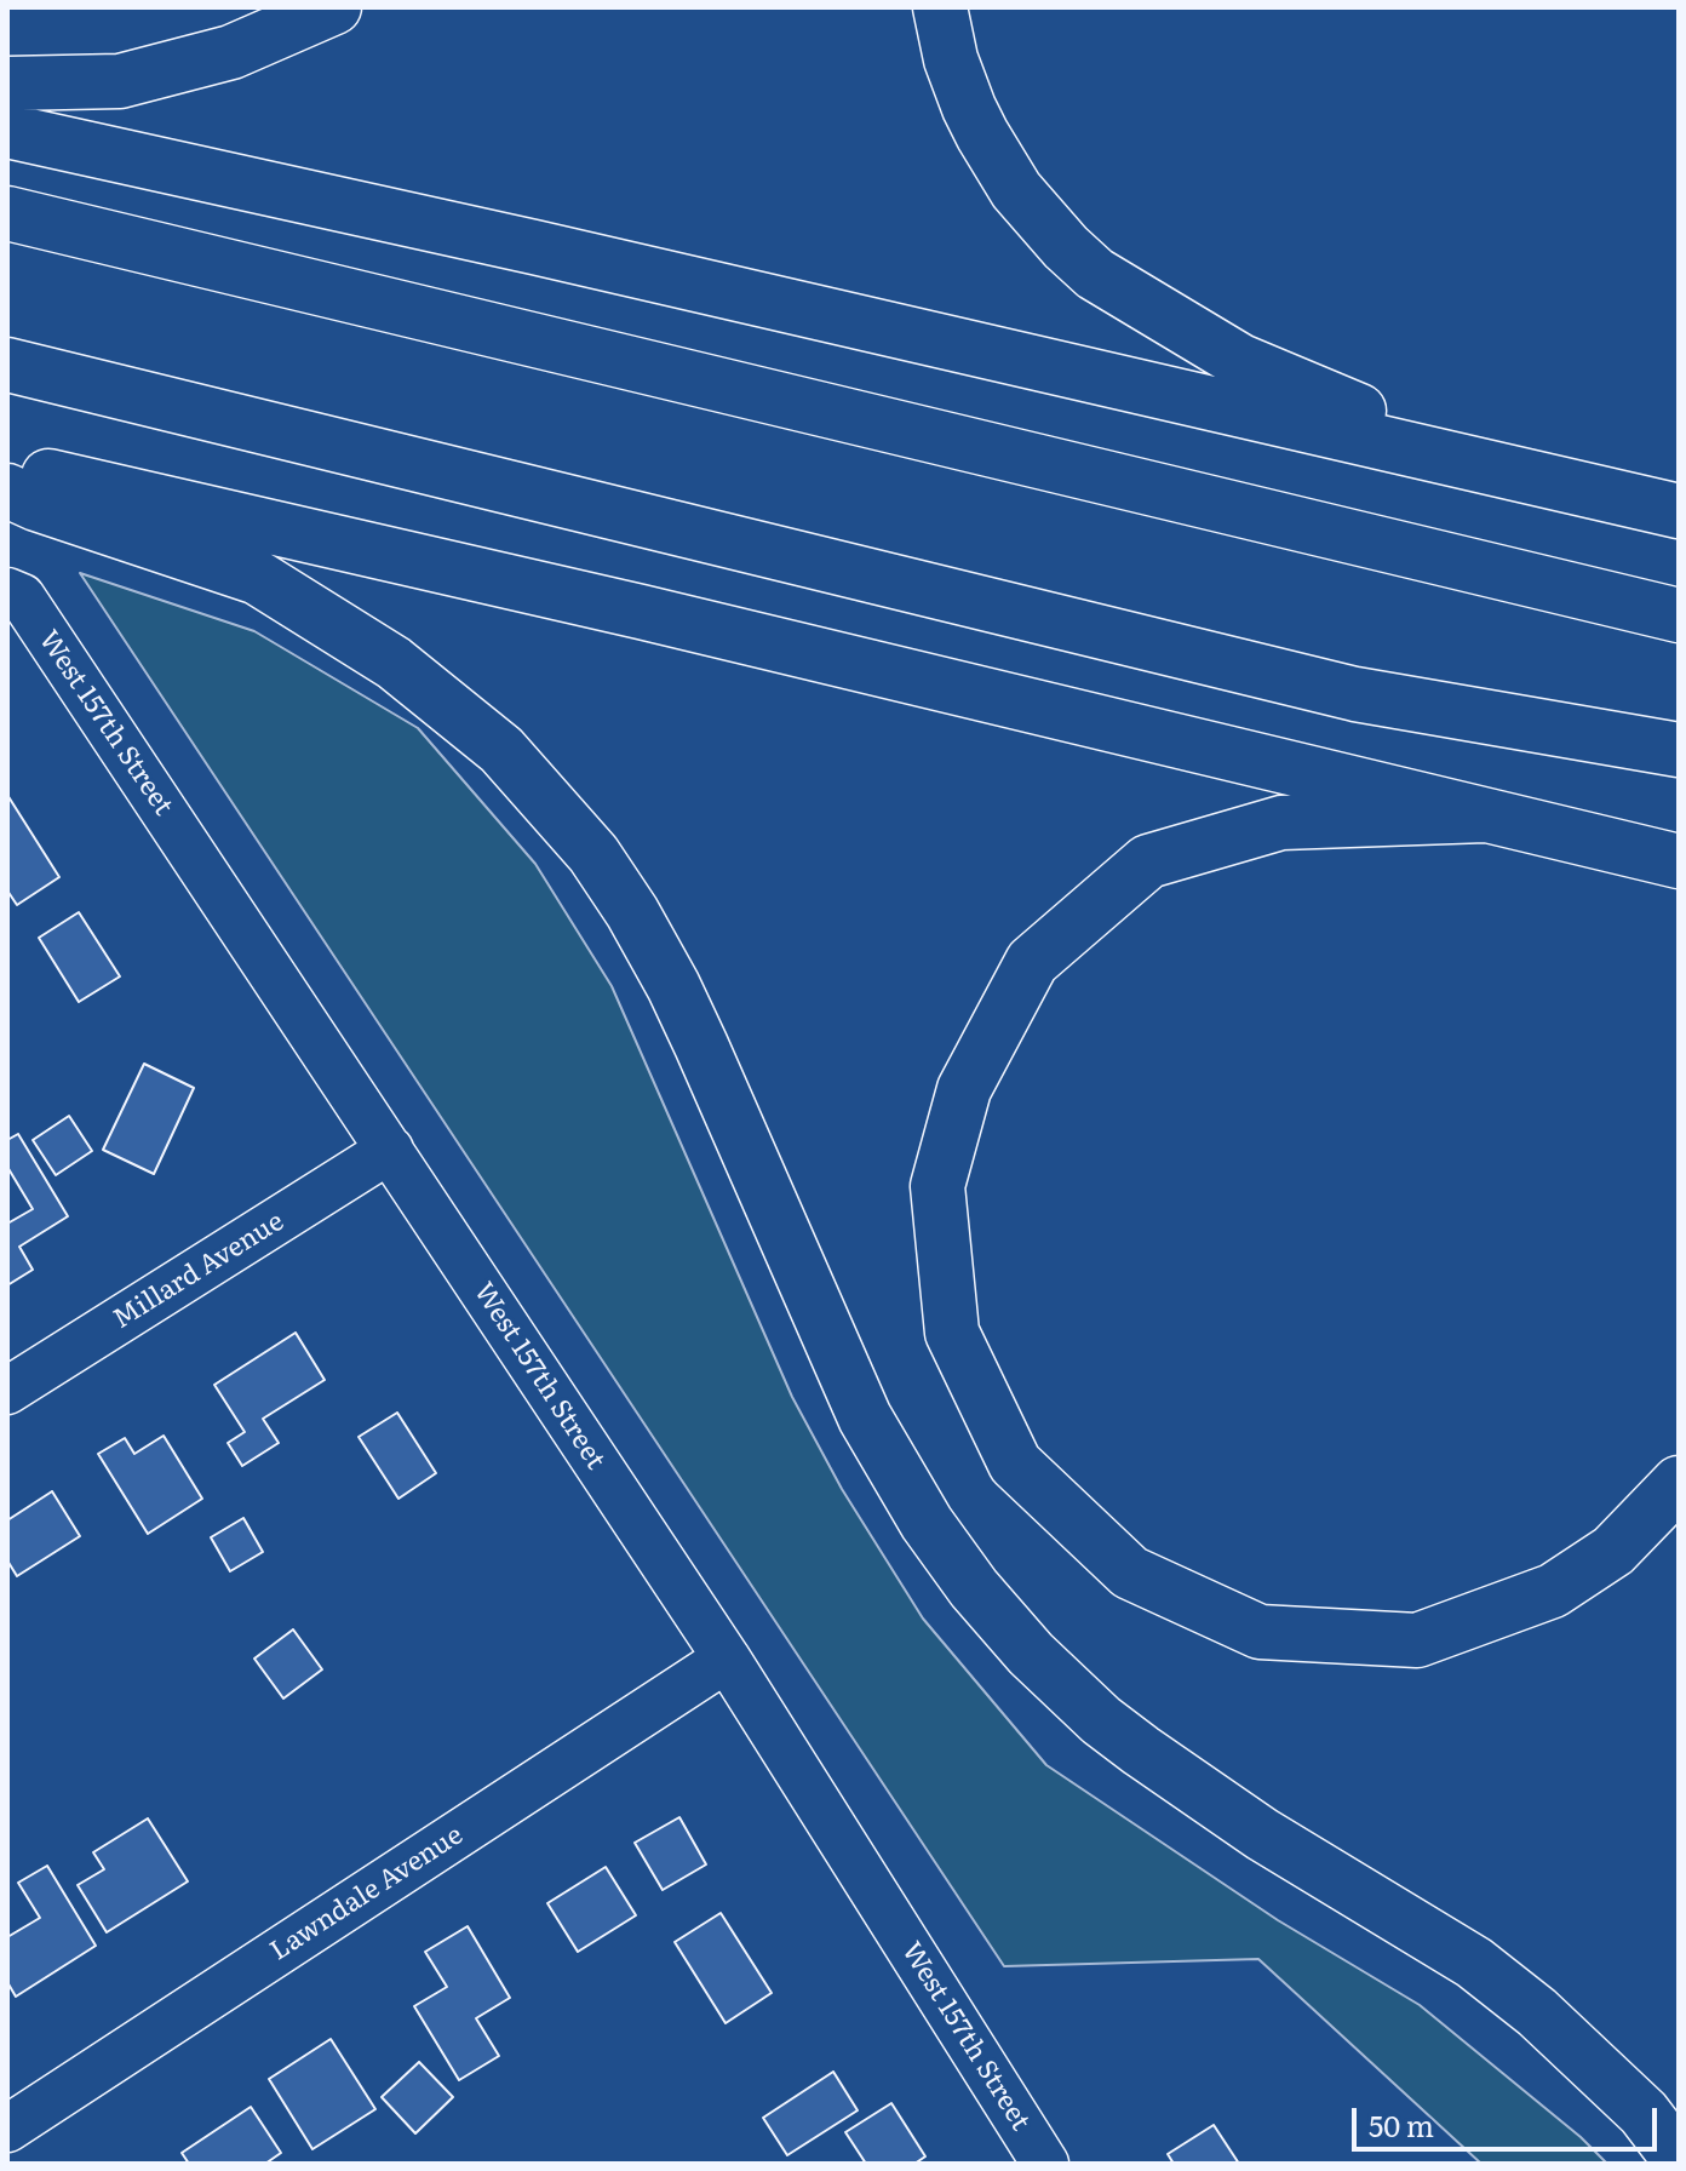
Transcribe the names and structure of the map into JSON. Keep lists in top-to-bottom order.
{
  "streets": {
    "street": ["West 157th Street", "Millard Avenue", "Lawndale Avenue"]
  },
  "crossings": [
    ["West 157th Street", "Millard Avenue"],
    ["West 157th Street", "Lawndale Avenue"]
  ],
  "scale_bar": "50 m"
}
